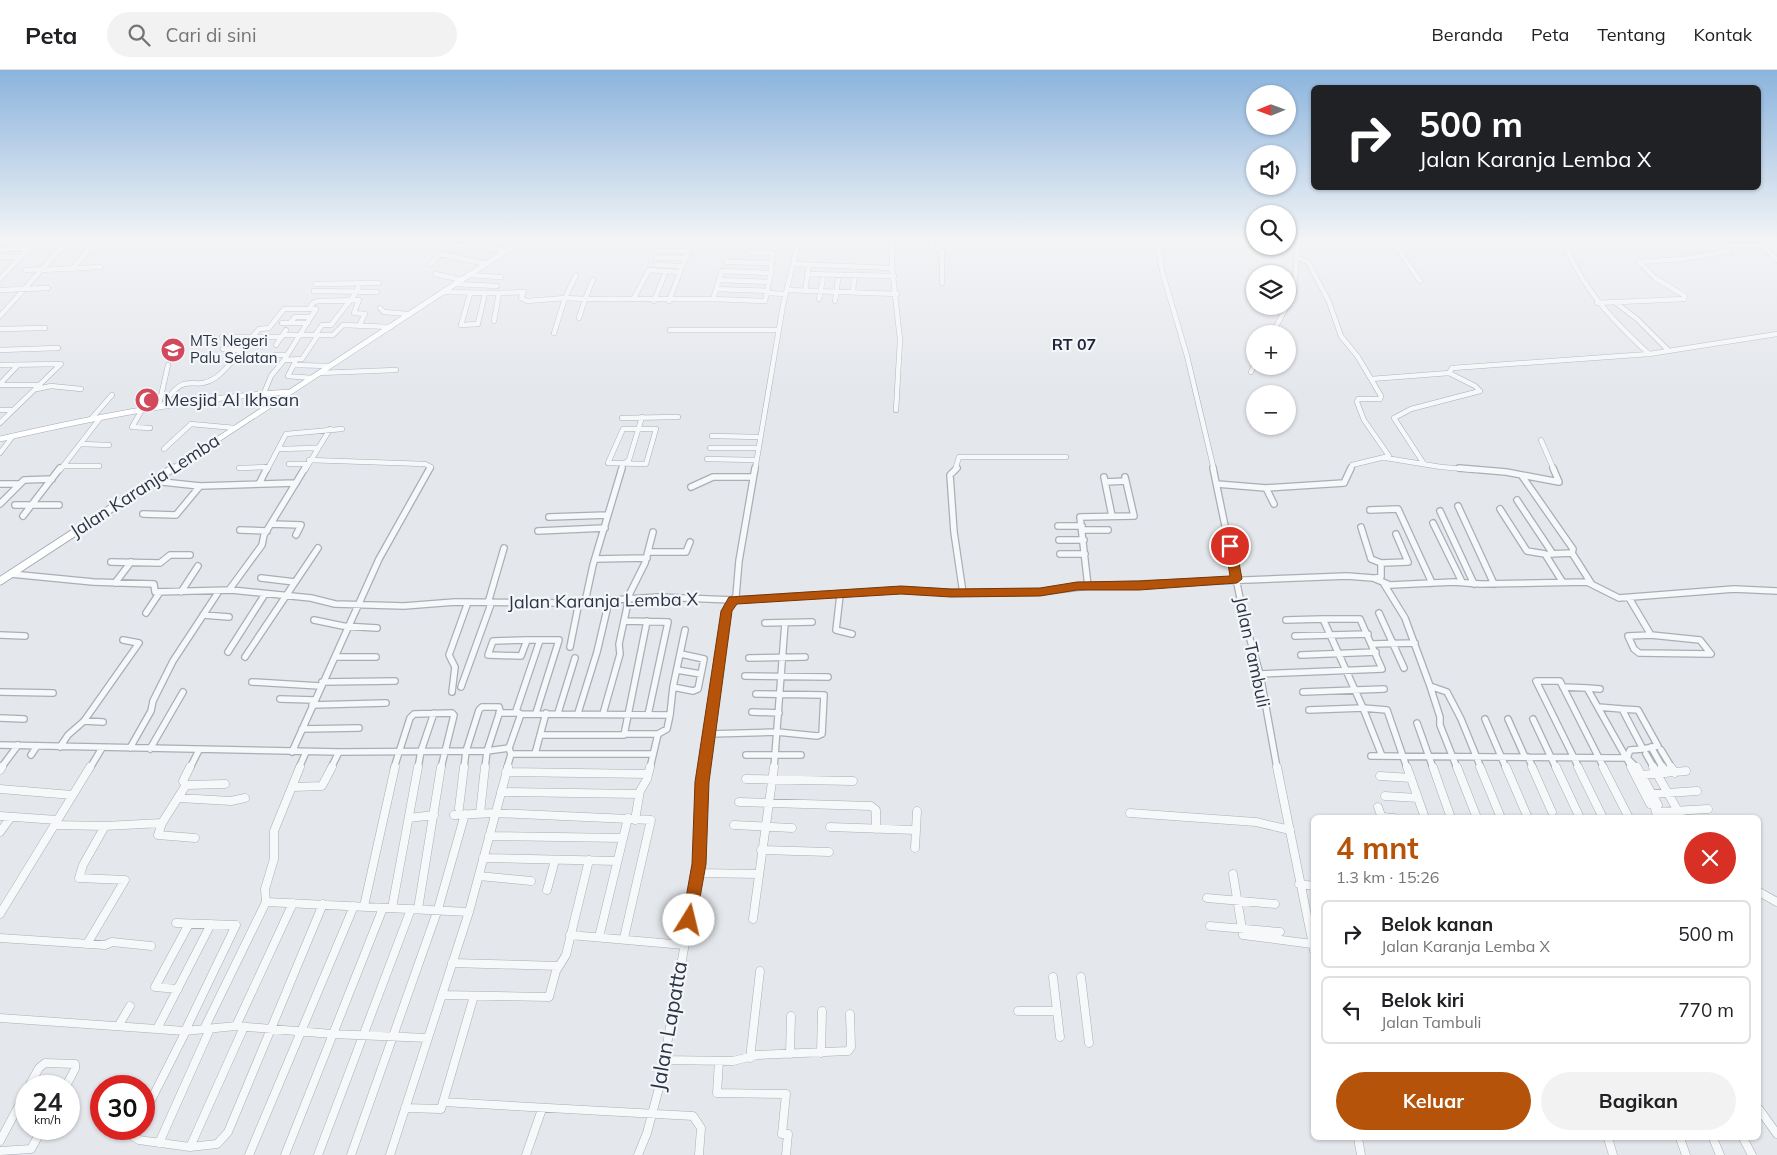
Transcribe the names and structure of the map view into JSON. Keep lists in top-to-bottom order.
{
  "streets": {
    "main road": ["Jalan Karanja Lemba"],
    "street": ["Jalan Karanja Lemba X", "Jalan Tambuli", "Jalan Lapatta"]
  },
  "crossings": [
    ["Jalan Karanja Lemba", "Jalan Karanja Lemba X"],
    ["Jalan Karanja Lemba X", "Jalan Tambuli"],
    ["Jalan Karanja Lemba X", "Jalan Lapatta"]
  ],
  "districts": ["RT 07"],
  "places": {
    "school or university": ["MTs Negeri Palu Selatan"],
    "mosque": ["Mesjid Al Ikhsan"]
  },
  "north": "left",
  "page": {
    "header": "Peta",
    "search": "Cari di sini",
    "nav": [
      "Beranda",
      "Peta",
      "Tentang",
      "Kontak"
    ],
    "map_buttons": ["+", "−"],
    "turn": ["500 m", "Jalan Karanja Lemba X"],
    "heading": ["4 mnt", "1.3 km · 15:26"],
    "list": [
      {
        "name": "Belok kanan",
        "note": "Jalan Karanja Lemba X",
        "value": "500 m"
      },
      {
        "name": "Belok kiri",
        "note": "Jalan Tambuli",
        "value": "770 m"
      }
    ],
    "buttons": ["Keluar", "Bagikan"],
    "speed": "24 km/h",
    "limit": "30"
  }
}
